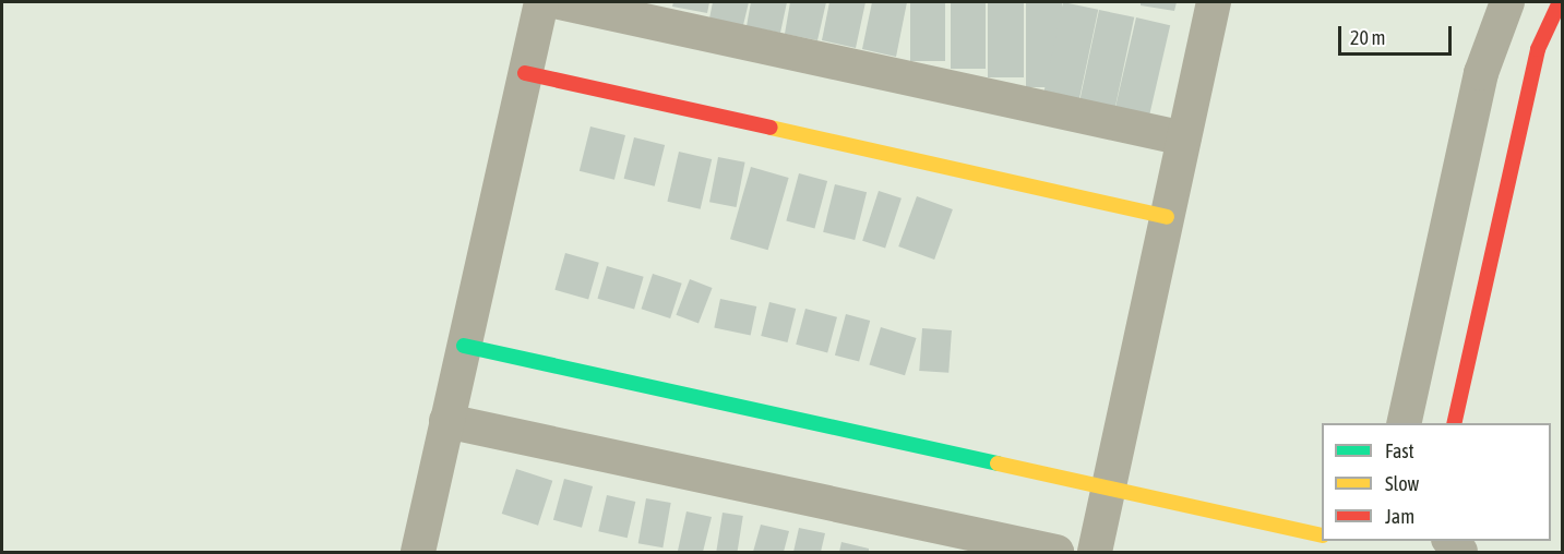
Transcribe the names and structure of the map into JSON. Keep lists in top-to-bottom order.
{
  "legend": ["Fast", "Slow", "Jam"],
  "scale_bar": "20 m"
}
